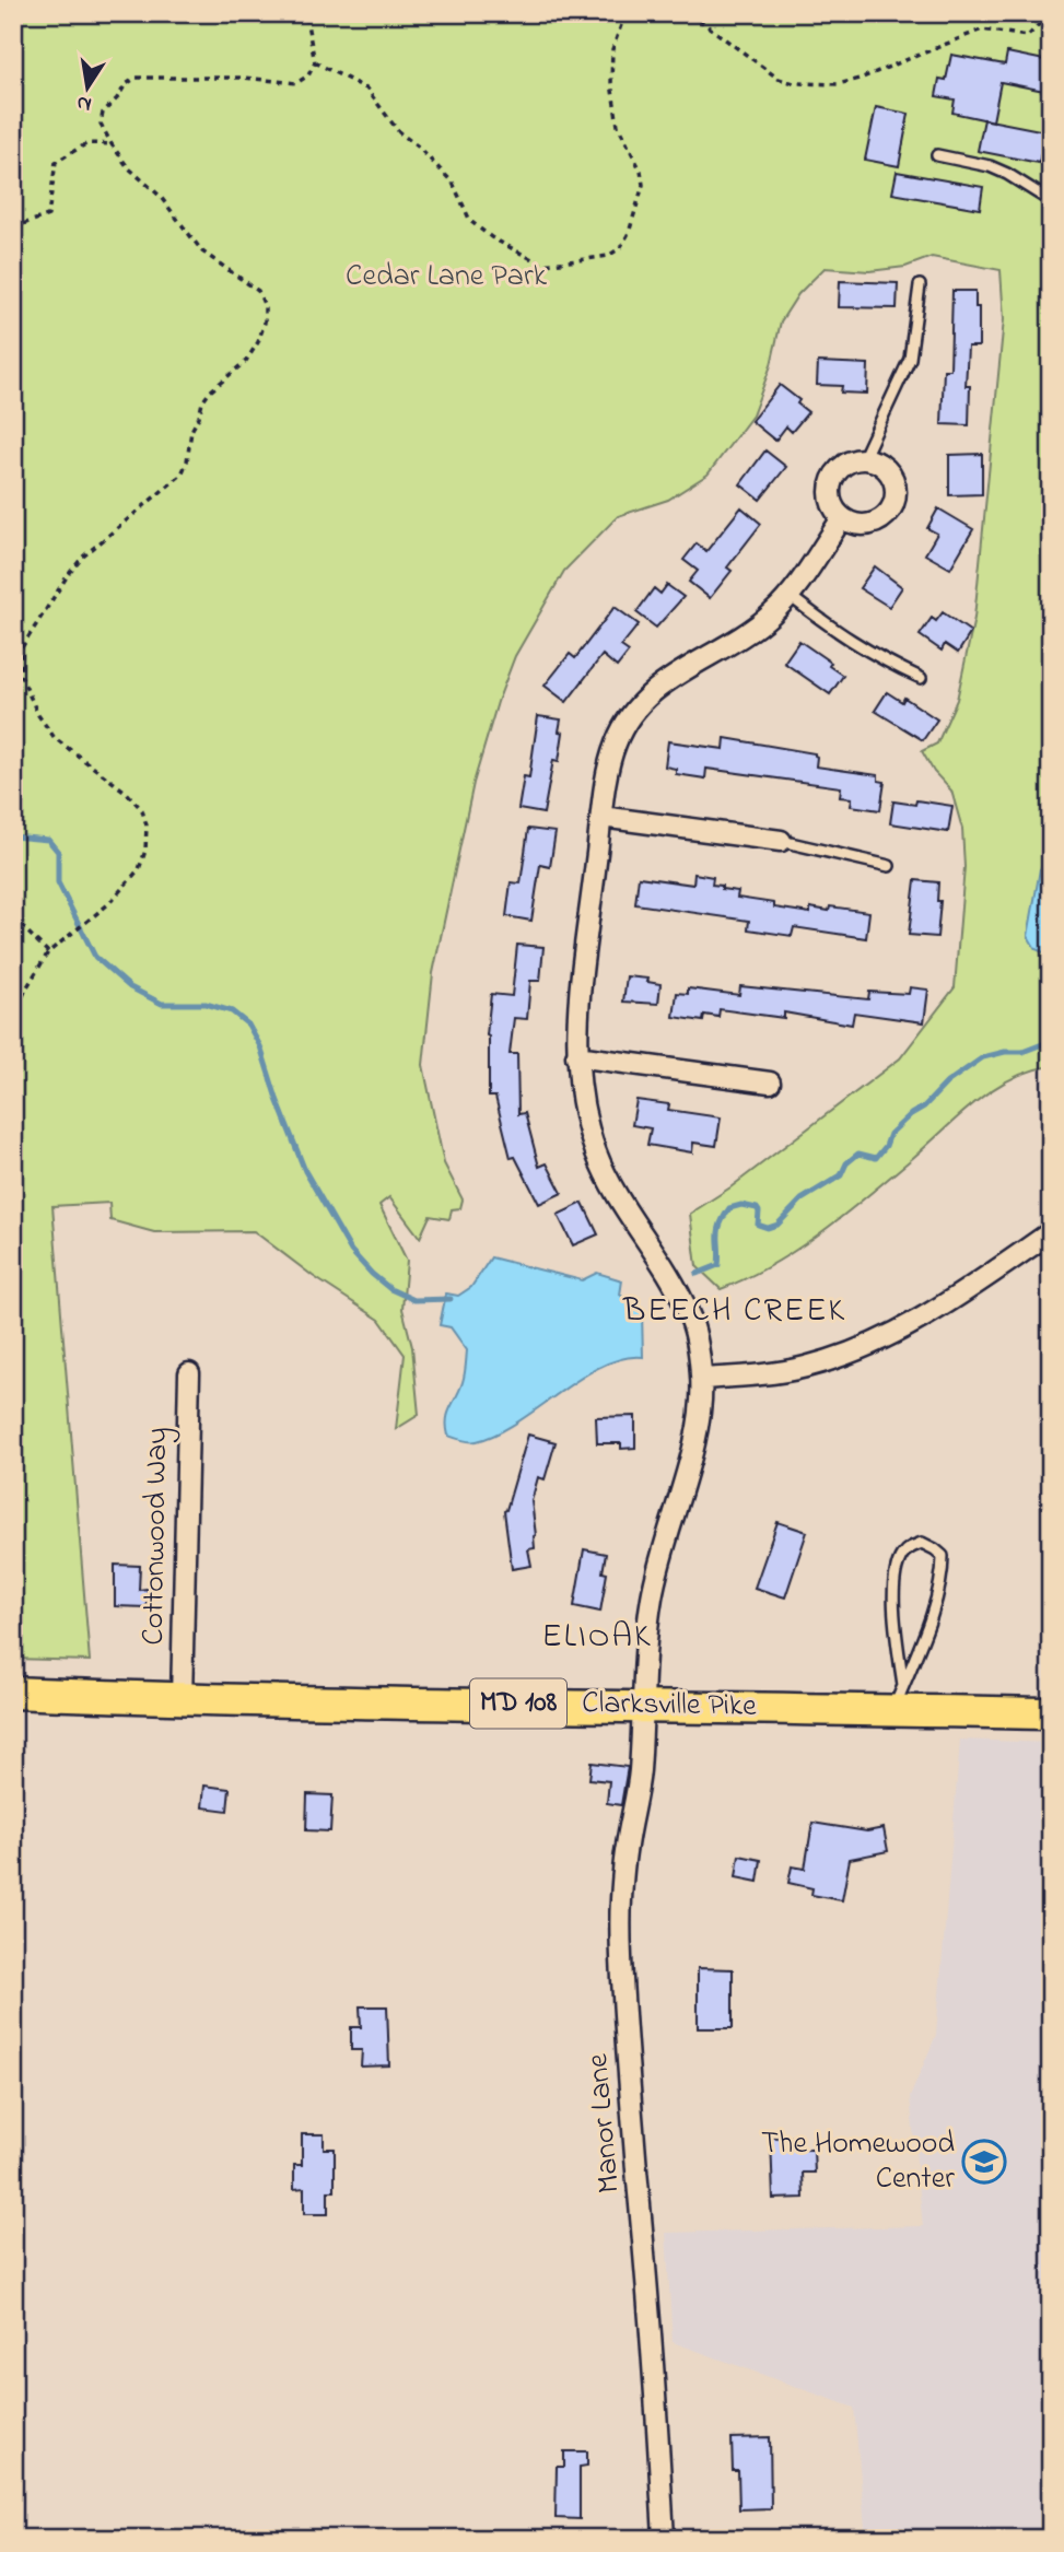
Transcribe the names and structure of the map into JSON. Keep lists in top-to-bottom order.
{
  "streets": {
    "main road": ["MD 108", "Clarksville Pike"],
    "street": ["Cottonwood Way", "Manor Lane"]
  },
  "crossings": [
    ["Cottonwood Way", "Clarksville Pike"],
    ["Clarksville Pike", "Manor Lane"]
  ],
  "districts": ["BEECH CREEK", "ELIOAK"],
  "parks": ["Cedar Lane Park"],
  "places": {
    "school or university": ["The Homewood Center"]
  },
  "north": "bottom"
}
